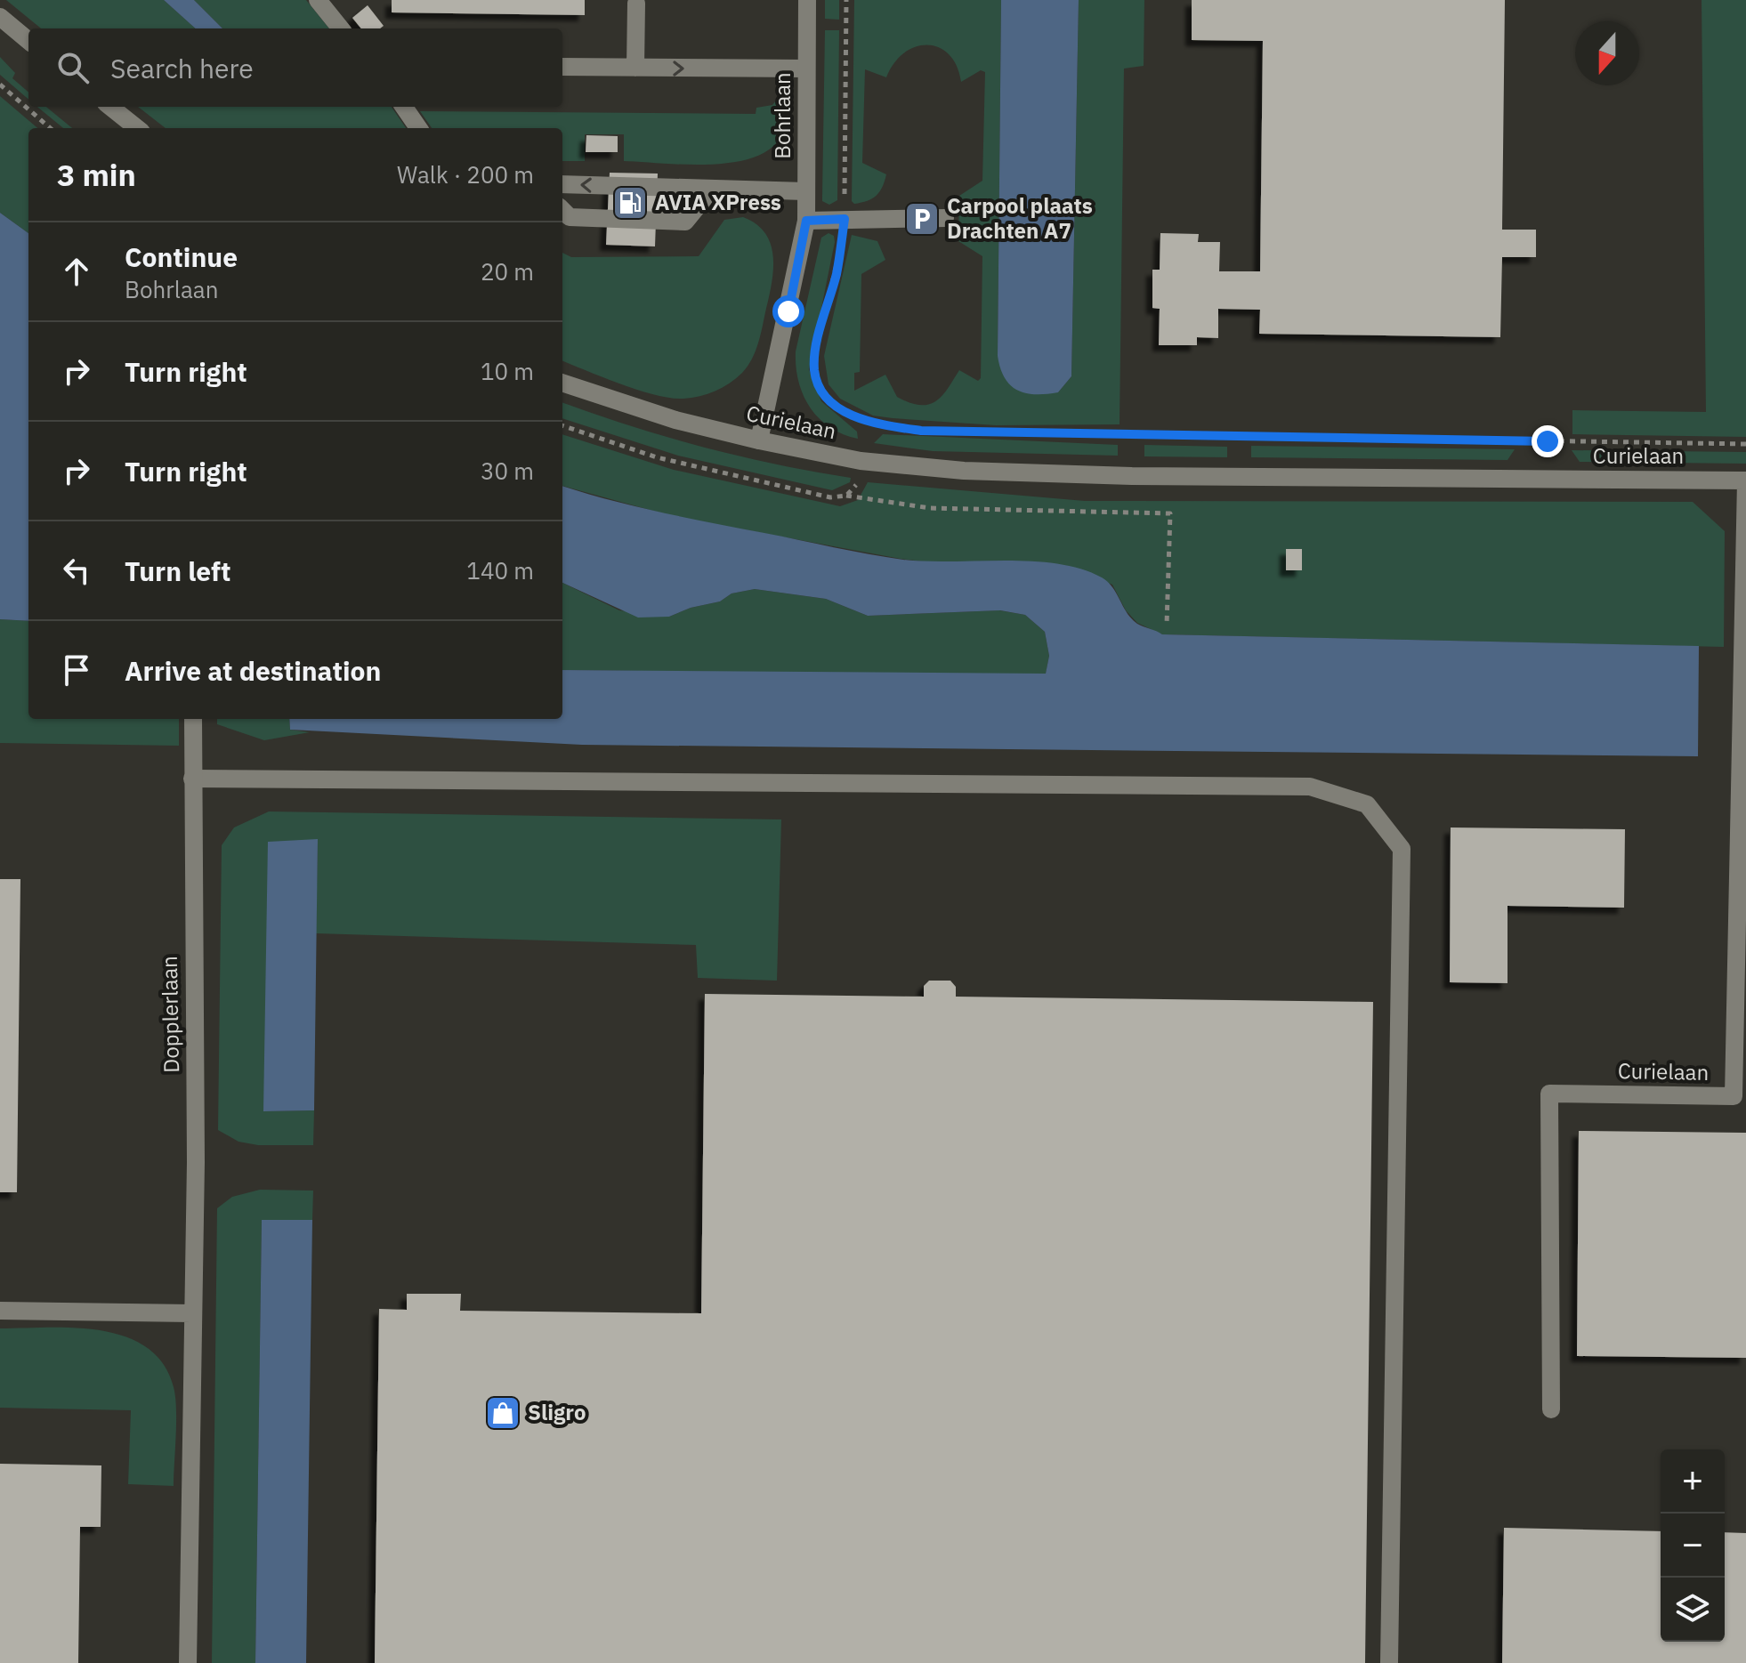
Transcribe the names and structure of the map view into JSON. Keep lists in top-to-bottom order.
{
  "streets": {
    "street": ["Bohrlaan", "Curielaan", "Dopplerlaan"]
  },
  "crossings": [
    ["Bohrlaan", "Curielaan"]
  ],
  "places": {
    "fuel station": ["AVIA XPress"],
    "parking": ["Carpool plaats Drachten A7"],
    "shop": ["Sligro"]
  },
  "north": "bottom",
  "page": {
    "search": "Search here",
    "heading": ["3 min", "Walk · 200 m"],
    "list": [
      ["Continue", "Bohrlaan", "20 m"],
      ["Turn right", "10 m"],
      ["Turn right", "30 m"],
      ["Turn left", "140 m"],
      "Arrive at destination"
    ],
    "map_buttons": ["+", "−"]
  }
}
